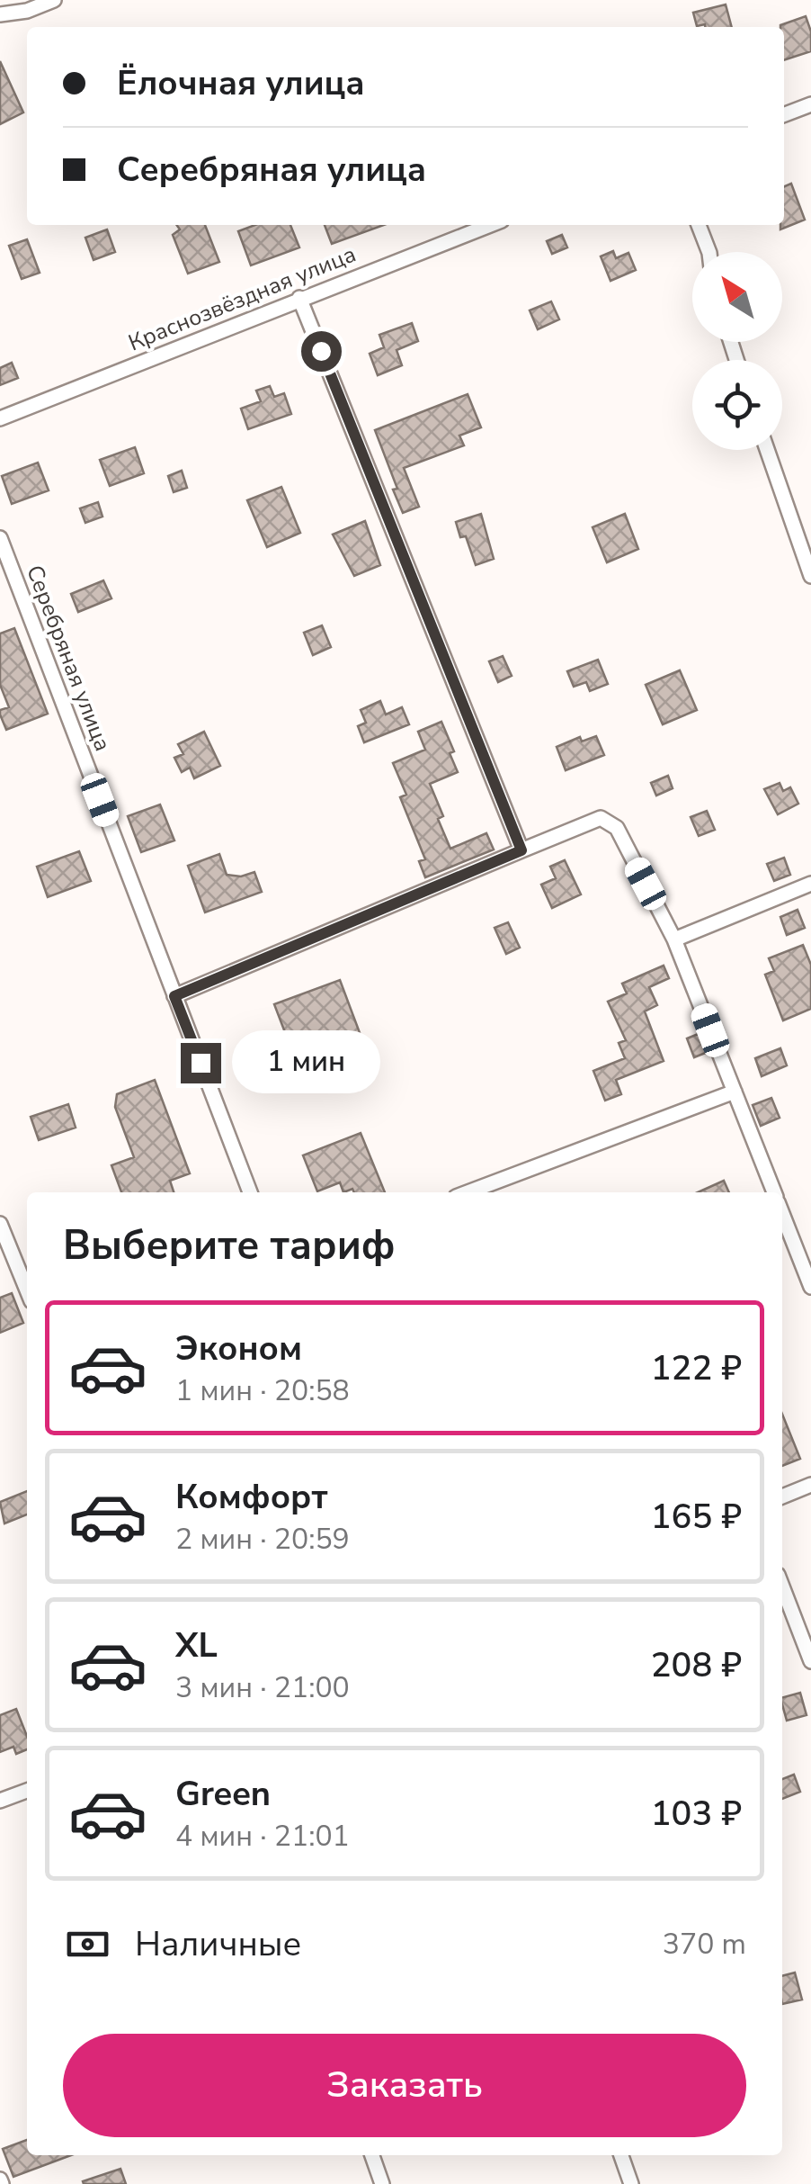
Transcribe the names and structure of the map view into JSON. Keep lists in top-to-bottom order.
{
  "streets": {
    "street": ["Краснозвёздная улица", "Серебряная улица"]
  },
  "north": "top left",
  "page": {
    "banner": ["Ёлочная улица", "Серебряная улица"],
    "bubble": "1 мин",
    "heading": "Выберите тариф",
    "list": [
      {
        "name": "Эконом",
        "note": "1 мин · 20:58",
        "value": "122 ₽"
      },
      {
        "name": "Комфорт",
        "note": "2 мин · 20:59",
        "value": "165 ₽"
      },
      {
        "name": "XL",
        "note": "3 мин · 21:00",
        "value": "208 ₽"
      },
      {
        "name": "Green",
        "note": "4 мин · 21:01",
        "value": "103 ₽"
      }
    ],
    "pay": ["Наличные", "370 m"],
    "buttons": "Заказать"
  }
}
